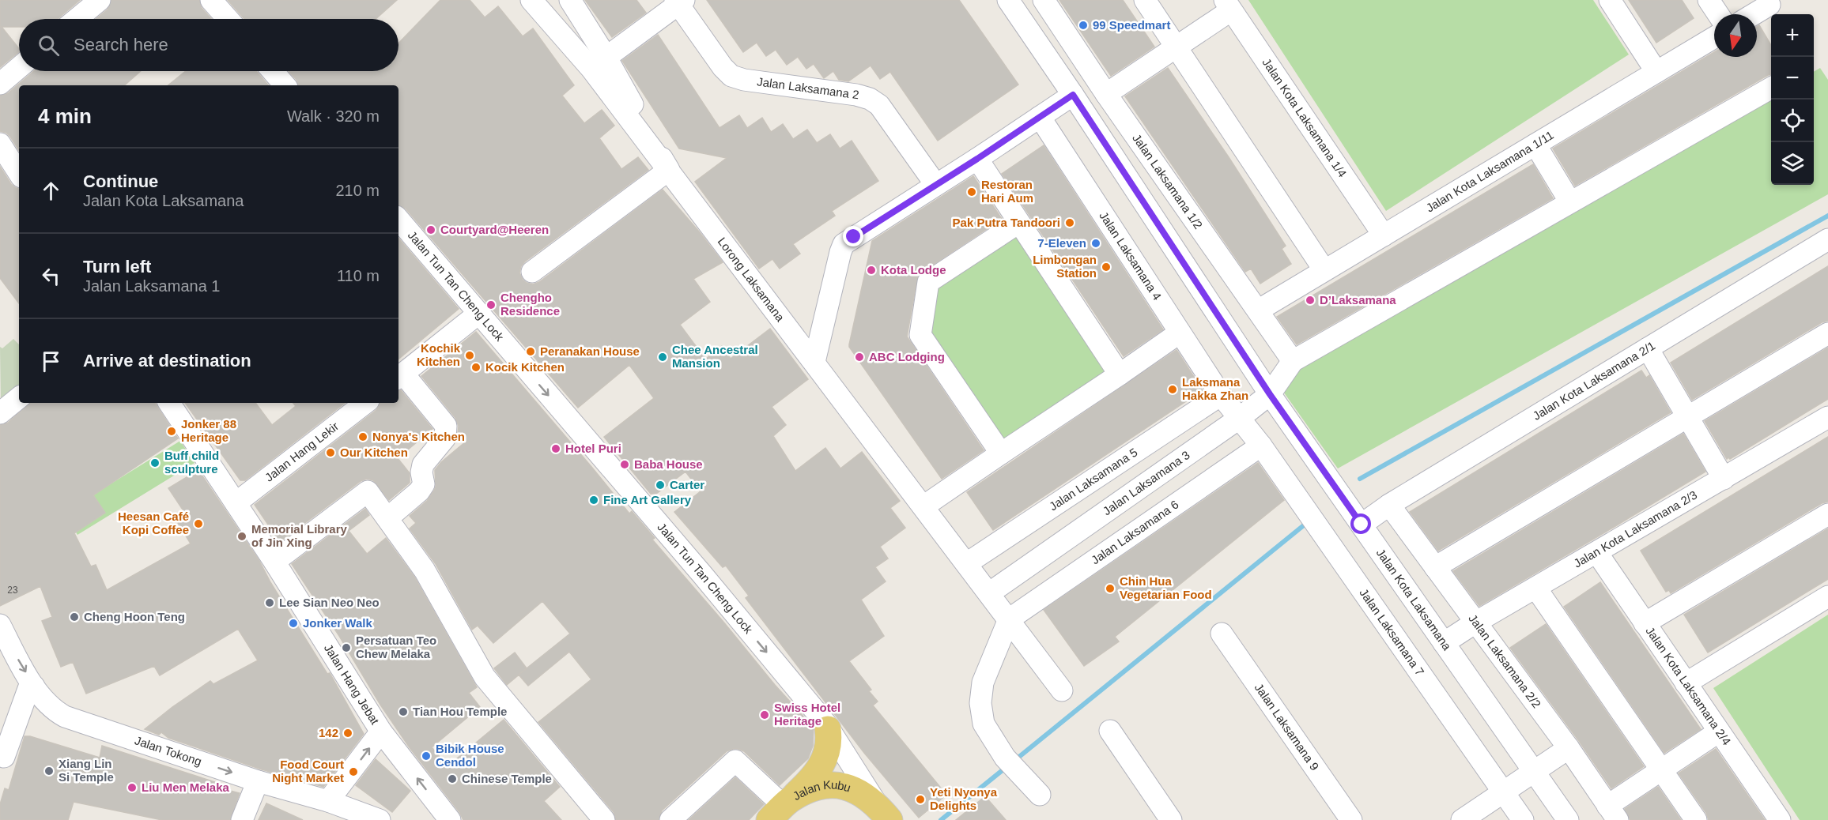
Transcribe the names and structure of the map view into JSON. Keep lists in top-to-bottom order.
{
  "streets": {
    "main road": ["Jalan Kubu"],
    "street": [
      "Jalan Laksamana 2",
      "Jalan Kota Laksamana 1/4",
      "Jalan Kota Laksamana 1/11",
      "Jalan Laksamana 1/2",
      "Jalan Laksamana 4",
      "Lorong Laksamana",
      "Jalan Tun Tan Cheng Lock",
      "Jalan Kota Laksamana 2/1",
      "Jalan Hang Lekir",
      "Jalan Laksamana 5",
      "Jalan Laksamana 3",
      "Jalan Kota Laksamana 2/3",
      "Jalan Laksamana 6",
      "Jalan Kota Laksamana",
      "Jalan Laksamana 7",
      "Jalan Laksamana 2/2",
      "Jalan Hang Jebat",
      "Jalan Kota Laksamana 2/4",
      "Jalan Laksamana 9",
      "Jalan Tokong"
    ]
  },
  "crossings": [
    ["Jalan Kota Laksamana 1/4", "Jalan Kota Laksamana 1/11"],
    ["Jalan Kota Laksamana 1/11", "Jalan Laksamana 1/2"],
    ["Jalan Laksamana 1/2", "Jalan Laksamana 3"],
    ["Jalan Laksamana 4", "Jalan Laksamana 5"],
    ["Jalan Laksamana 4", "Jalan Laksamana 3"],
    ["Jalan Laksamana 4", "Jalan Laksamana 7"],
    ["Lorong Laksamana", "Jalan Laksamana 5"],
    ["Lorong Laksamana", "Jalan Laksamana 3"],
    ["Lorong Laksamana", "Jalan Laksamana 6"],
    ["Jalan Tun Tan Cheng Lock", "Jalan Kubu"],
    ["Jalan Kota Laksamana 2/1", "Jalan Kota Laksamana"],
    ["Jalan Kota Laksamana 2/1", "Jalan Laksamana 2/2"],
    ["Jalan Hang Lekir", "Jalan Hang Jebat"],
    ["Jalan Laksamana 3", "Jalan Kota Laksamana"],
    ["Jalan Laksamana 3", "Jalan Laksamana 7"],
    ["Jalan Kota Laksamana 2/3", "Jalan Kota Laksamana"],
    ["Jalan Kota Laksamana 2/3", "Jalan Laksamana 2/2"],
    ["Jalan Kota Laksamana 2/3", "Jalan Kota Laksamana 2/4"],
    ["Jalan Laksamana 6", "Jalan Laksamana 7"]
  ],
  "one_way": ["Jalan Tun Tan Cheng Lock", "Jalan Tokong"],
  "places": [
    "99 Speedmart",
    "Restoran Hari Aum",
    "Pak Putra Tandoori",
    "Courtyard@Heeren",
    "7-Eleven",
    "Limbongan Station",
    "Kota Lodge",
    "D’Laksamana",
    "Chengho Residence",
    "Peranakan House",
    "Kochik Kitchen",
    "Chee Ancestral Mansion",
    "ABC Lodging",
    "Kocik Kitchen",
    "Laksmana Hakka Zhan",
    "Jonker 88 Heritage",
    "Nonya's Kitchen",
    "Hotel Puri",
    "Our Kitchen",
    "Buff child sculpture",
    "Baba House",
    "Carter",
    "Fine Art Gallery",
    "Heesan Café Kopi Coffee",
    "Memorial Library of Jin Xing",
    "Chin Hua Vegetarian Food",
    "Lee Sian Neo Neo",
    "Cheng Hoon Teng",
    "Jonker Walk",
    "Persatuan Teo Chew Melaka",
    "Tian Hou Temple",
    "Swiss Hotel Heritage",
    "142",
    "Bibik House Cendol",
    "Xiang Lin Si Temple",
    "Food Court Night Market",
    "Chinese Temple",
    "Liu Men Melaka",
    "Yeti Nyonya Delights"
  ],
  "house_numbers": ["23"],
  "north": "bottom",
  "page": {
    "map_buttons": ["+", "−"],
    "search": "Search here",
    "heading": ["4 min", "Walk · 320 m"],
    "list": [
      ["Continue", "Jalan Kota Laksamana", "210 m"],
      ["Turn left", "Jalan Laksamana 1", "110 m"],
      "Arrive at destination"
    ]
  }
}
